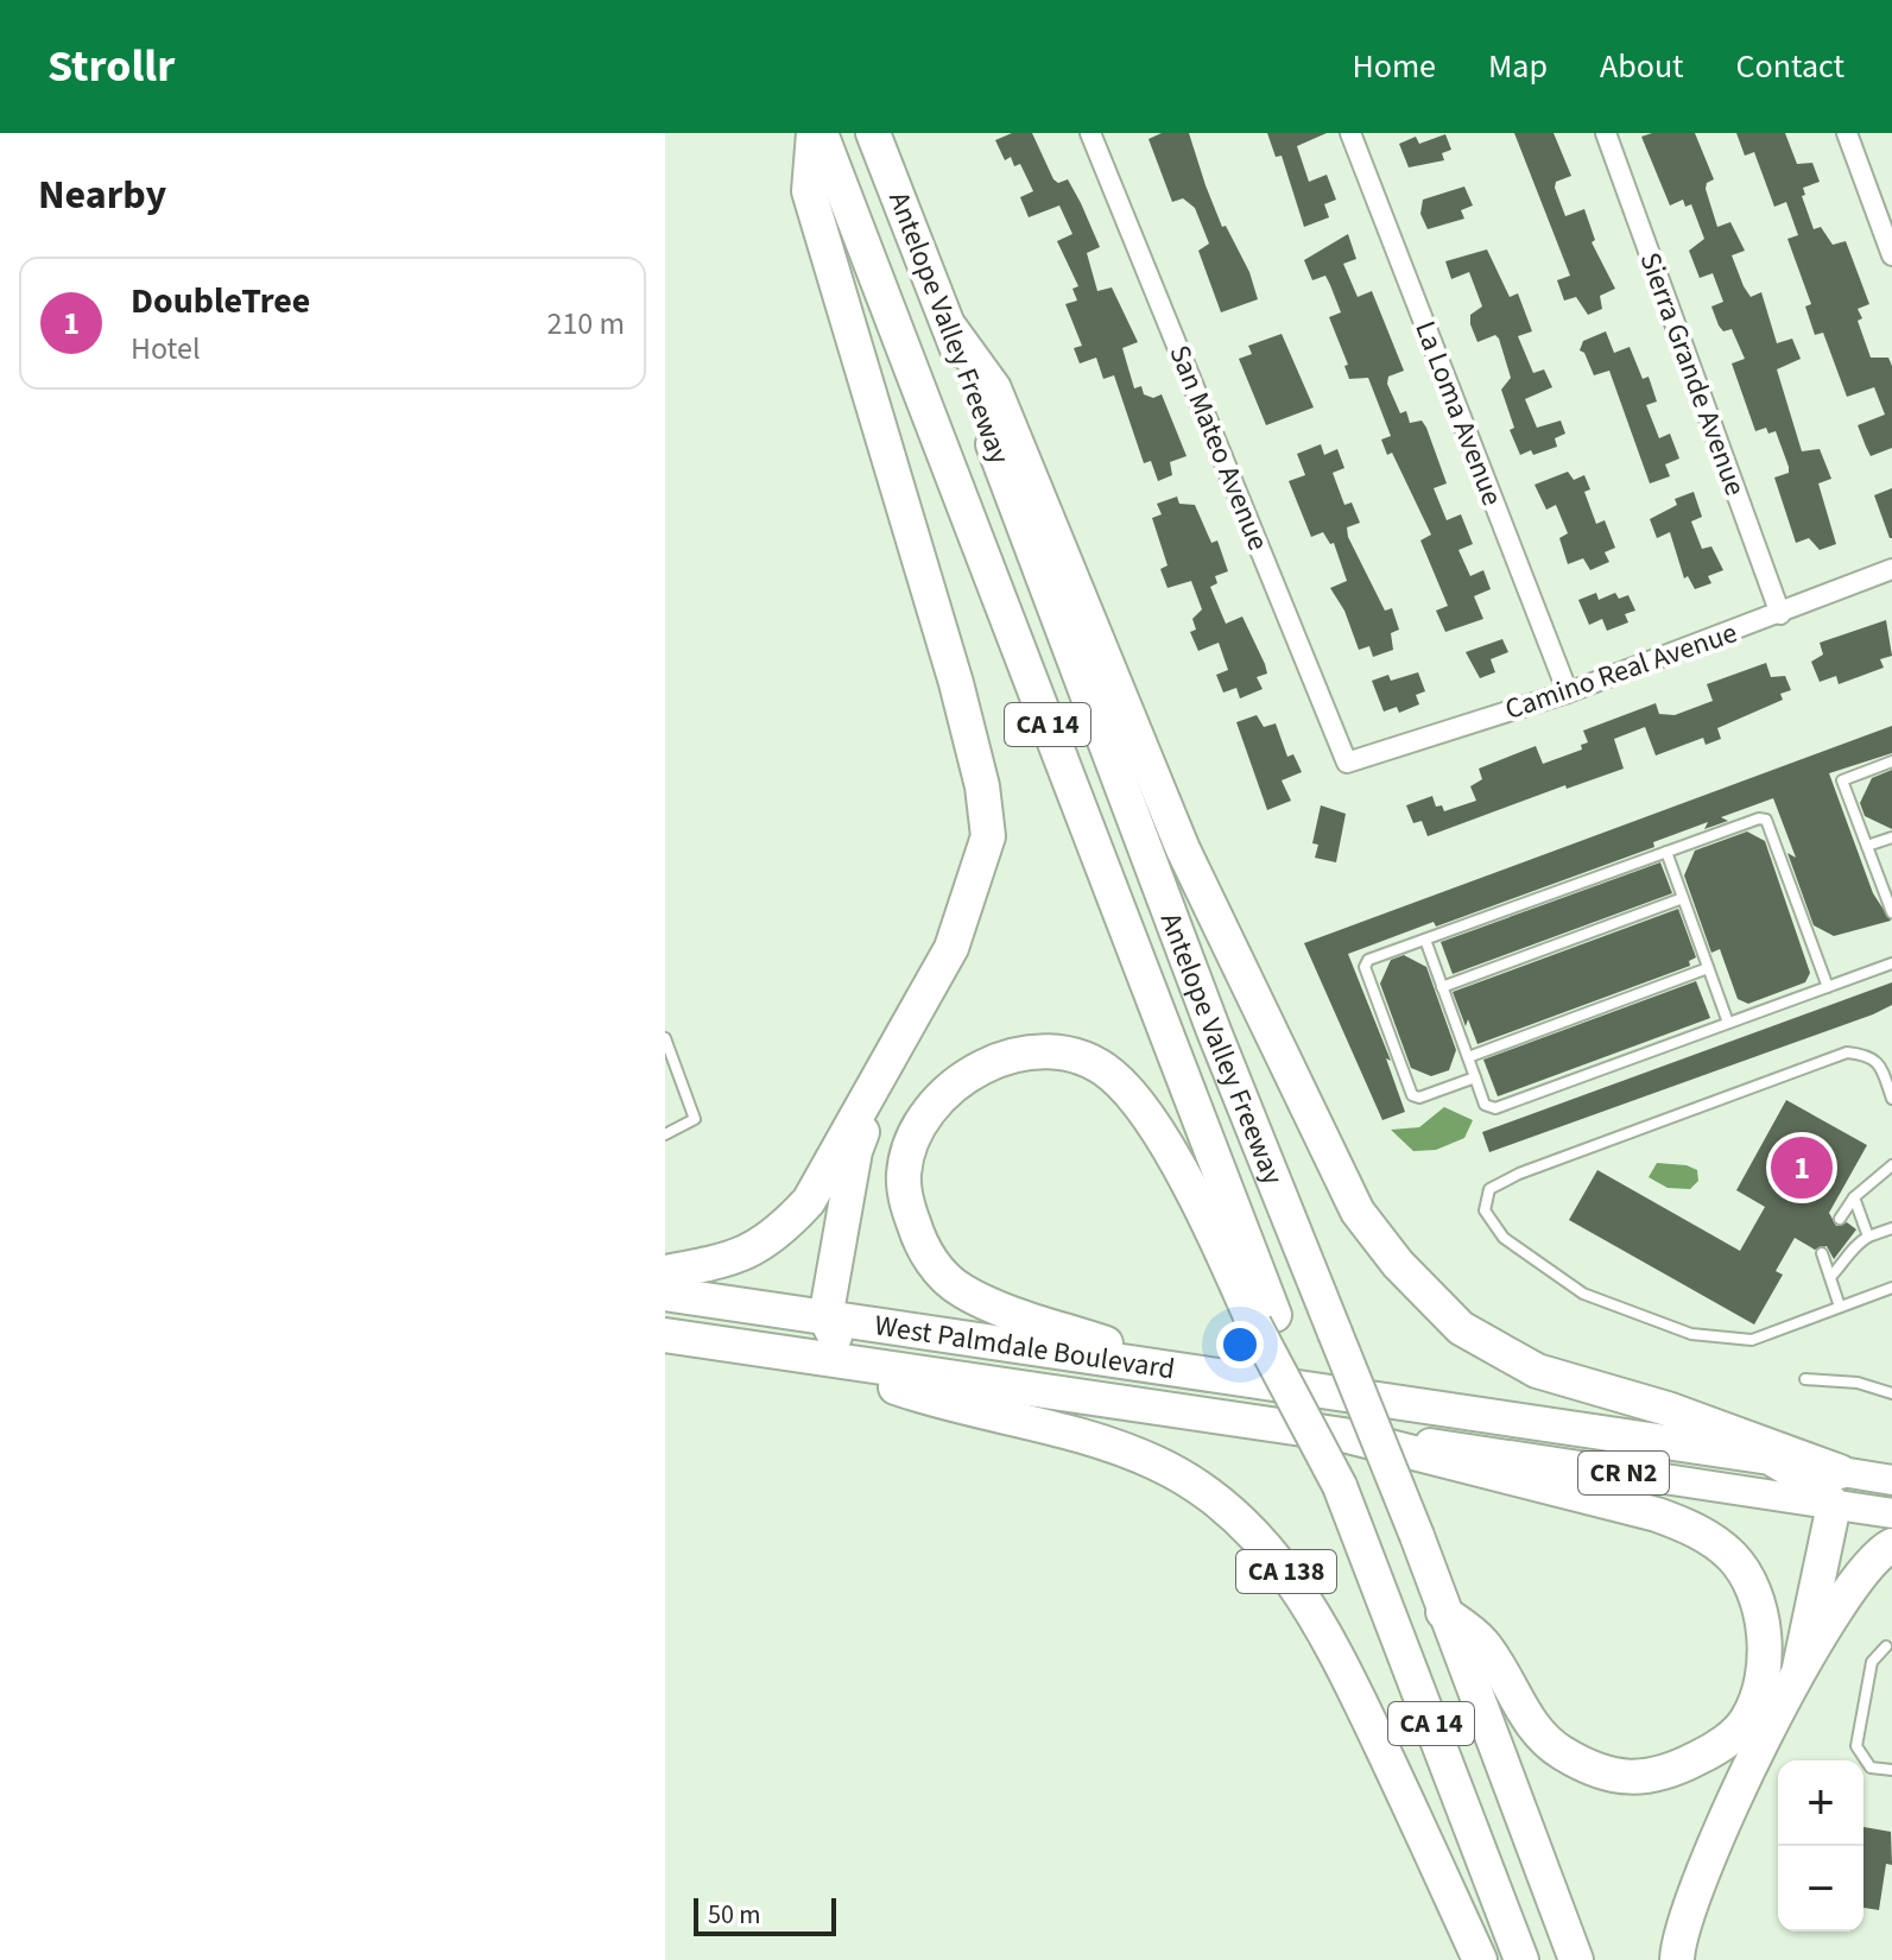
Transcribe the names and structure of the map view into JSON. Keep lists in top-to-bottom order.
{
  "streets": {
    "highway": [
      "Antelope Valley Freeway",
      "CA 14",
      "West Palmdale Boulevard",
      "CR N2",
      "CA 138"
    ],
    "street": [
      "Sierra Grande Avenue",
      "La Loma Avenue",
      "San Mateo Avenue",
      "Camino Real Avenue"
    ]
  },
  "crossings": [
    ["Antelope Valley Freeway", "West Palmdale Boulevard"],
    ["Sierra Grande Avenue", "Camino Real Avenue"],
    ["La Loma Avenue", "Camino Real Avenue"],
    ["San Mateo Avenue", "Camino Real Avenue"],
    ["West Palmdale Boulevard", "CR N2"],
    ["West Palmdale Boulevard", "CA 138"]
  ],
  "scale_bar": "50 m",
  "page": {
    "header": "Strollr",
    "nav": [
      "Home",
      "Map",
      "About",
      "Contact"
    ],
    "heading": "Nearby",
    "list": [
      {
        "mark": "1",
        "name": "DoubleTree",
        "note": "Hotel",
        "value": "210 m"
      }
    ],
    "pins": "1",
    "map_buttons": ["+", "−"],
    "scale": "50 m"
  }
}
